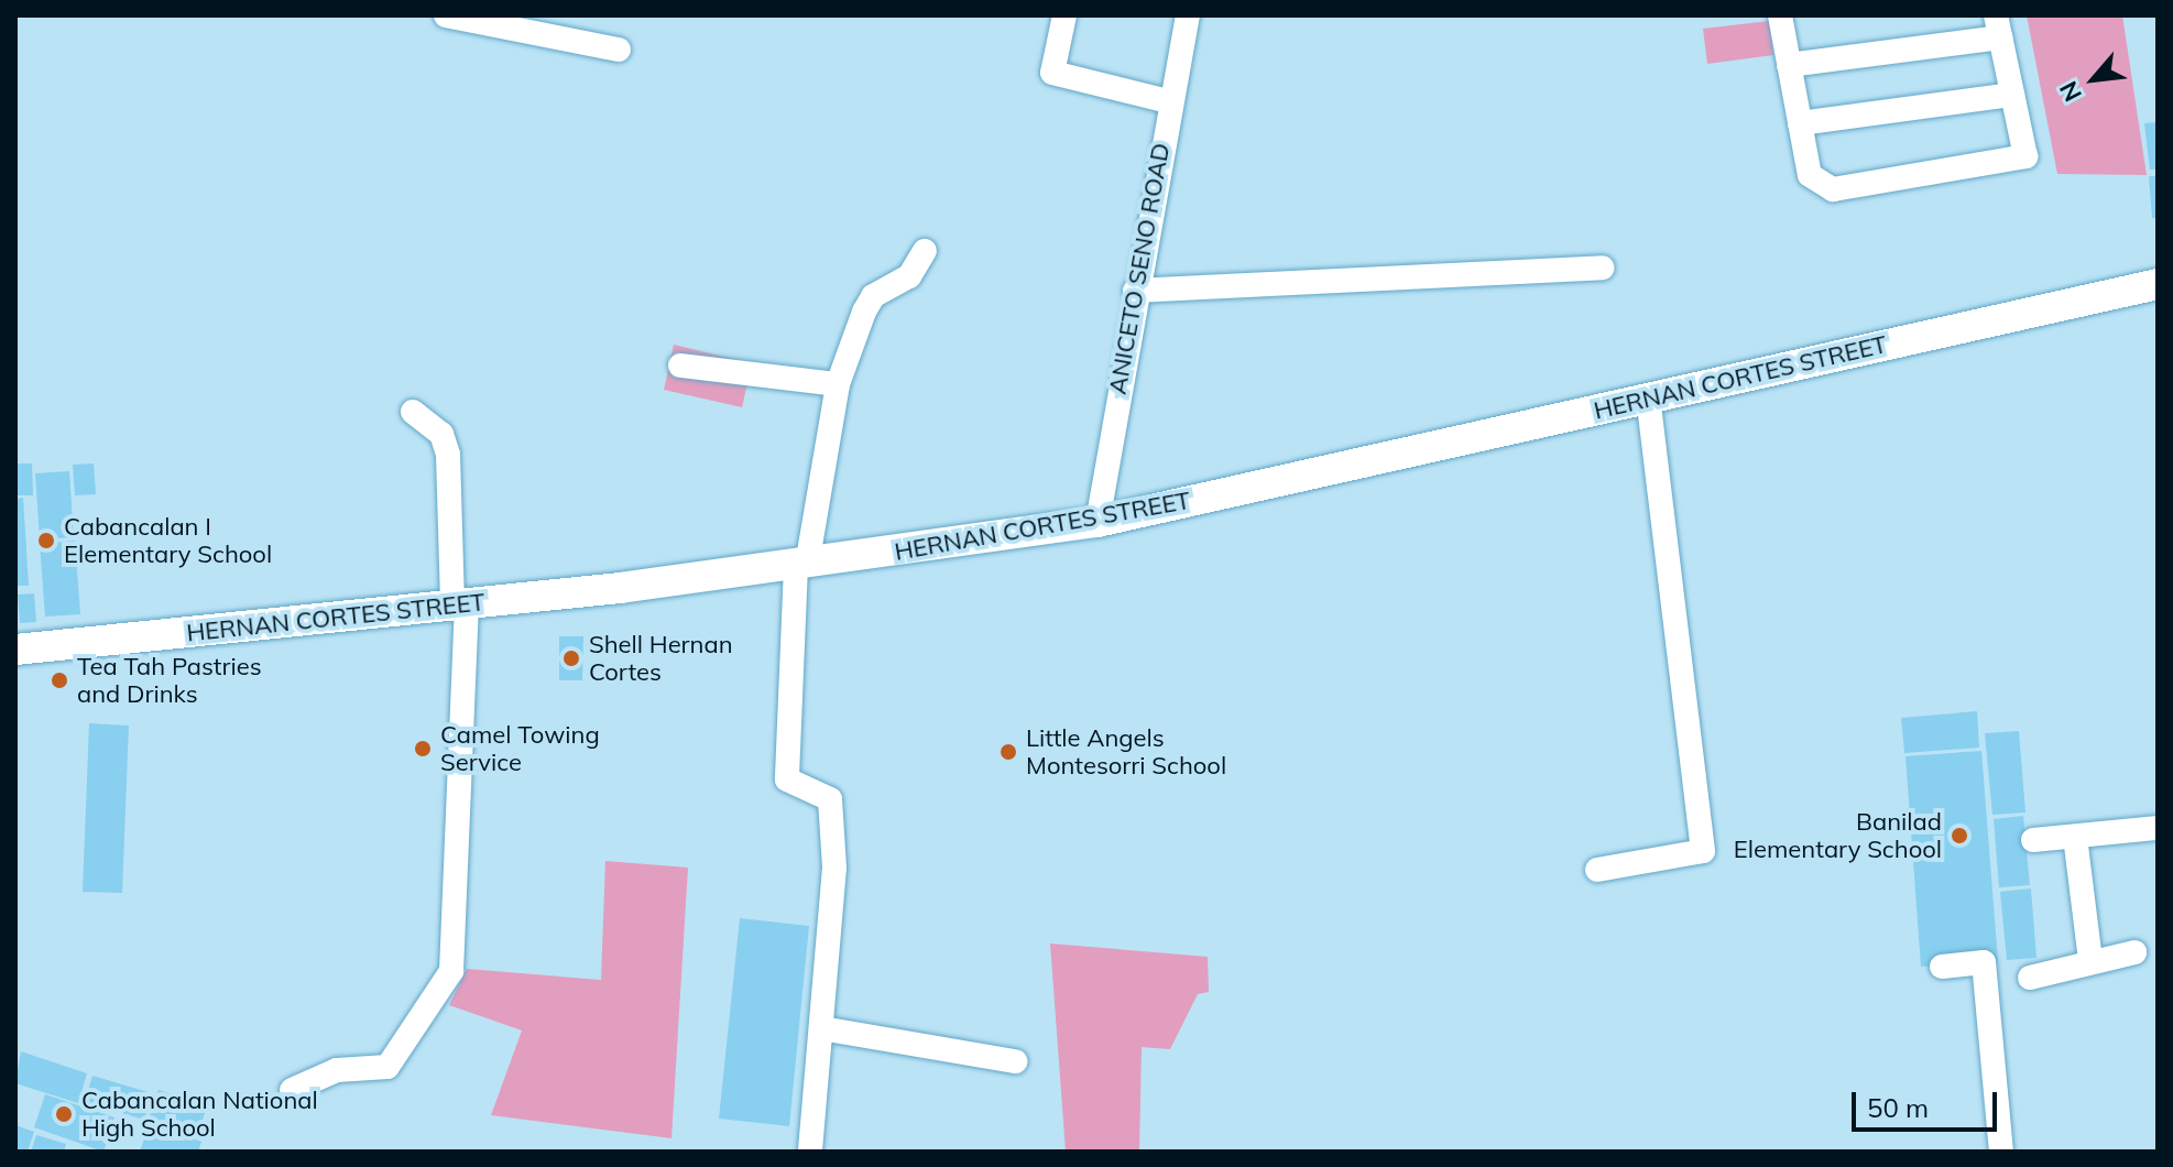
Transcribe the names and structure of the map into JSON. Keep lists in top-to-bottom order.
{
  "streets": {
    "main road": ["HERNAN CORTES STREET"],
    "street": ["ANICETO SENO ROAD"]
  },
  "crossings": [
    ["ANICETO SENO ROAD", "HERNAN CORTES STREET"]
  ],
  "places": [
    "Cabancalan I Elementary School",
    "Shell Hernan Cortes",
    "Tea Tah Pastries and Drinks",
    "Camel Towing Service",
    "Little Angels Montesorri School",
    "Banilad Elementary School",
    "Cabancalan National High School"
  ],
  "scale_bar": "50 m",
  "north": "bottom left"
}
